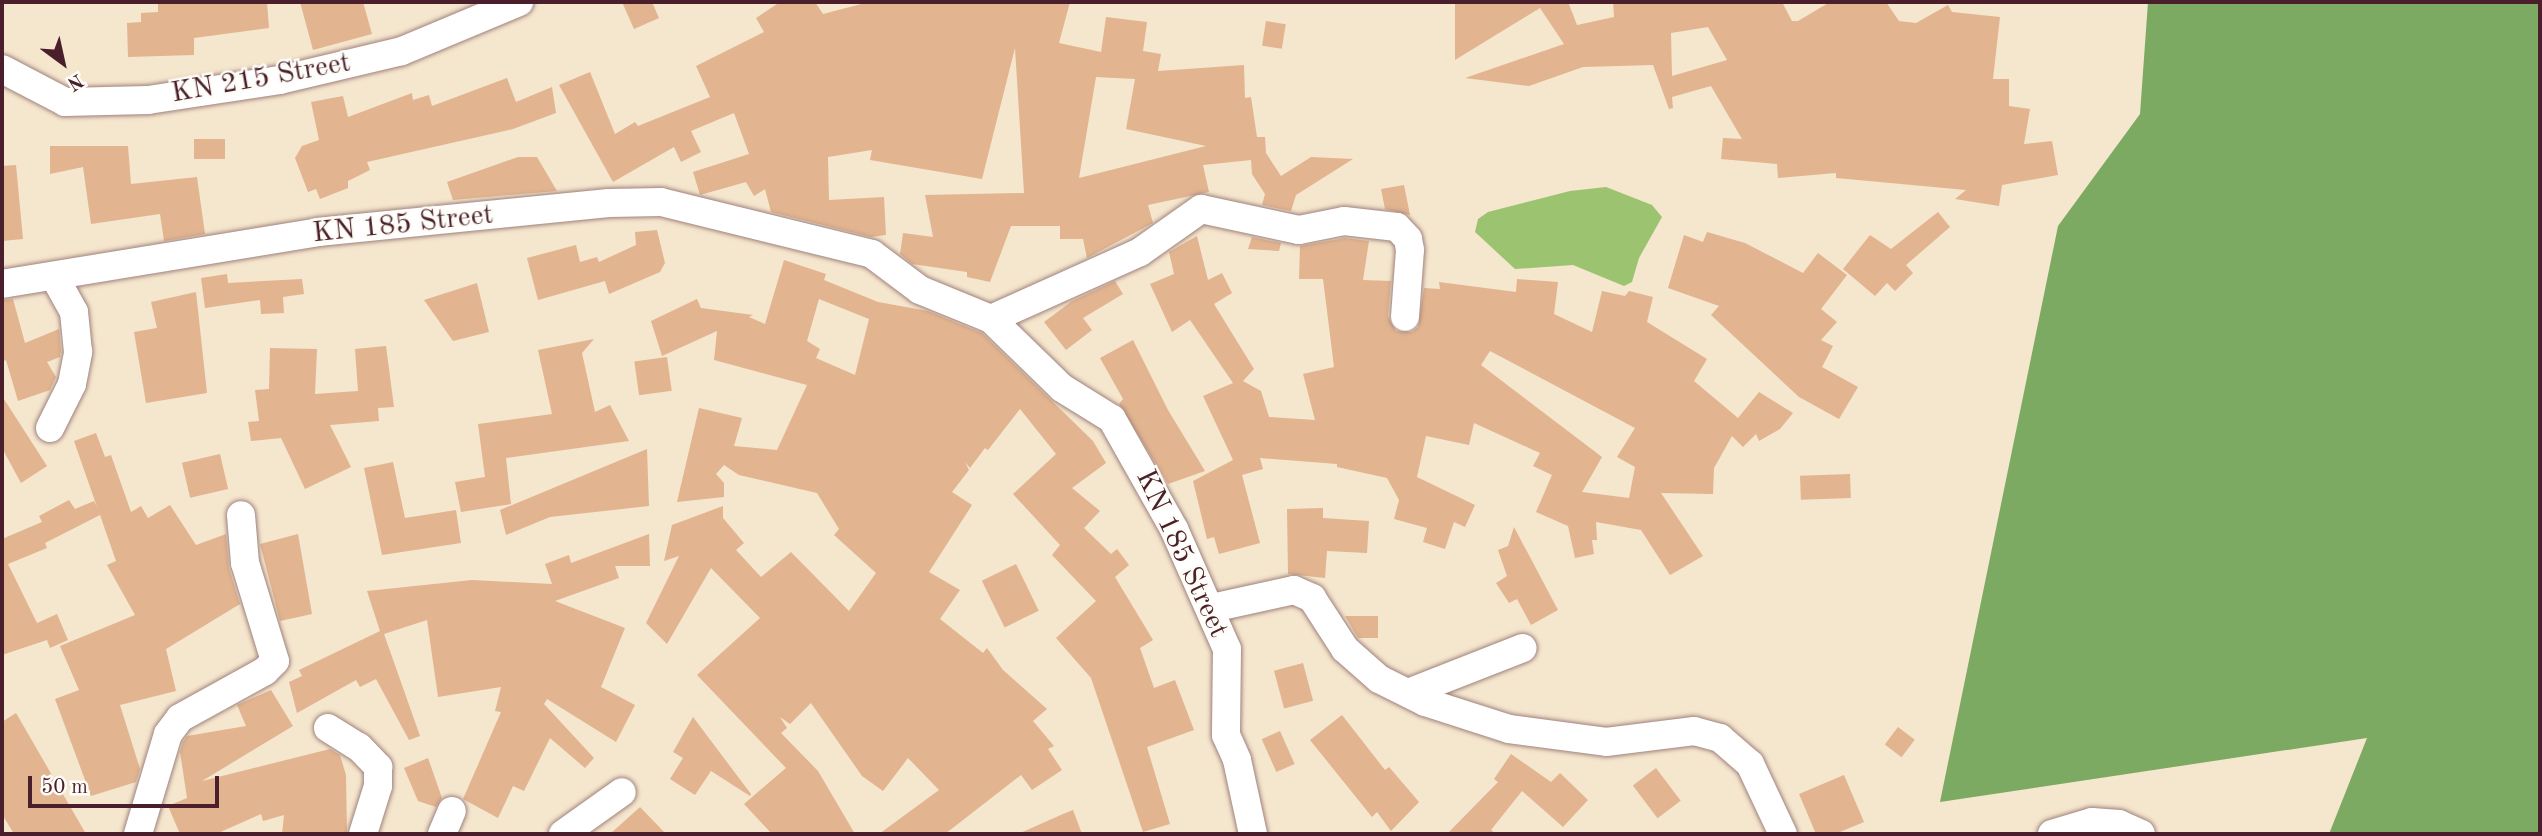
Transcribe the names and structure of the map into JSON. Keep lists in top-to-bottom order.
{
  "streets": {
    "street": ["KN 215 Street", "KN 185 Street"]
  },
  "scale_bar": "50 m",
  "north": "bottom right"
}
